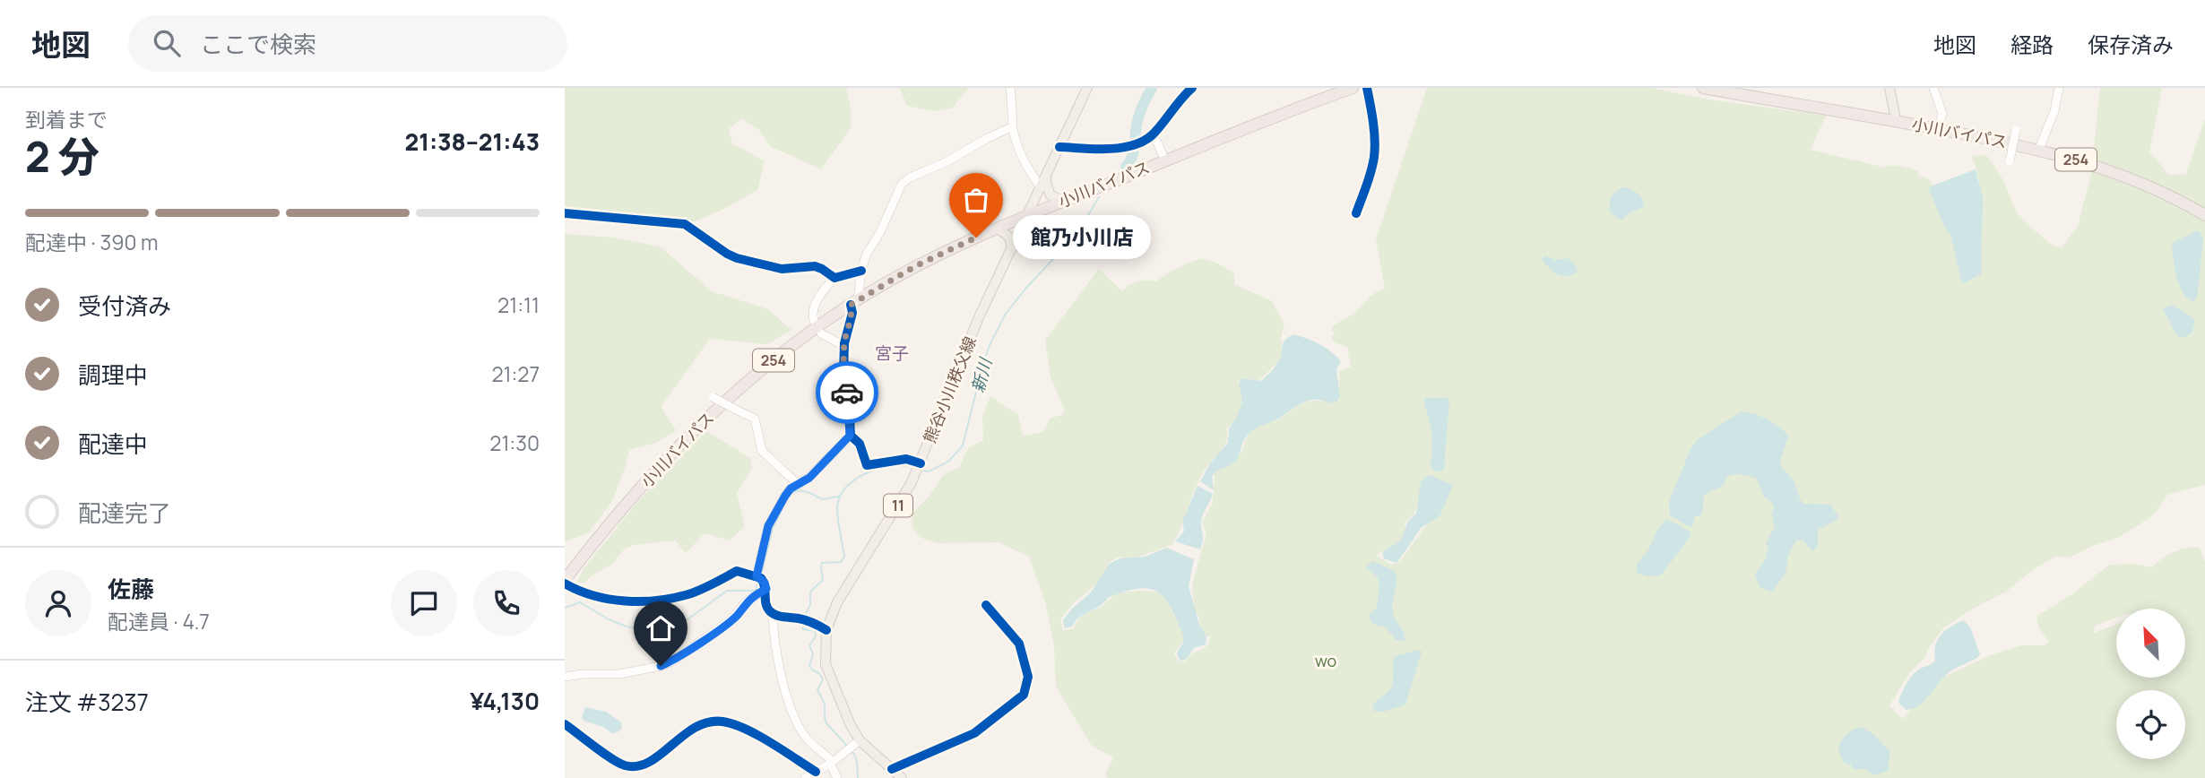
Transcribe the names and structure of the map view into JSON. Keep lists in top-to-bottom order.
{
  "streets": {
    "highway": ["小川バイパス", "254"],
    "main road": ["熊谷小川秩父線", "11"]
  },
  "crossings": [
    ["小川バイパス", "熊谷小川秩父線"]
  ],
  "districts": ["宮子"],
  "water": ["新川"],
  "parks": ["wo"],
  "places": ["館乃小川店"],
  "north": "top left",
  "page": {
    "header": "地図",
    "search": "ここで検索",
    "nav": ["地図", "経路", "保存済み"],
    "heading": ["2 分", "到着まで", "21:38–21:43"],
    "panel": [
      "佐藤",
      "配達員 · 4.7",
      "注文 #3237",
      "¥4,130"
    ],
    "bar": "配達中 · 390 m",
    "bubble": "館乃小川店",
    "list": [
      ["受付済み", "21:11"],
      ["調理中", "21:27"],
      ["配達中", "21:30"],
      "配達完了"
    ]
  }
}
